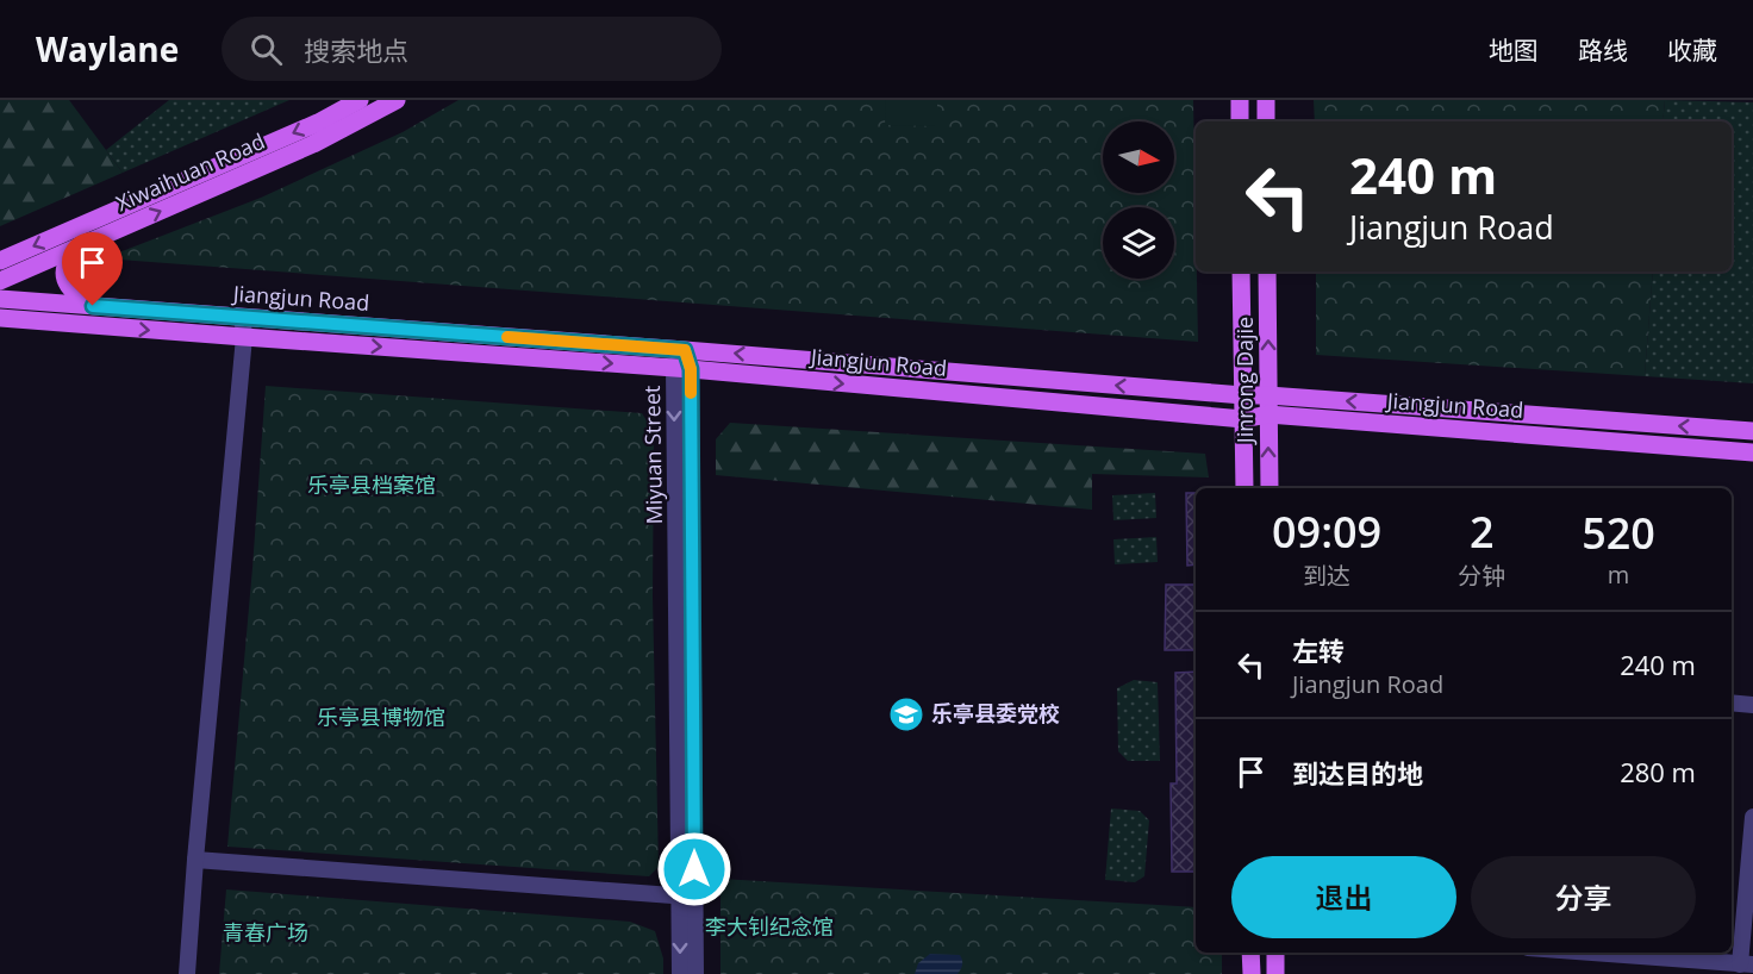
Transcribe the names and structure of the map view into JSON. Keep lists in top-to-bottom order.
{
  "streets": {
    "main road": ["Xiwaihuan Road", "Jiangjun Road", "Jinrong Dajie"],
    "street": ["Miyuan Street"]
  },
  "crossings": [
    ["Jiangjun Road", "Jinrong Dajie"],
    ["Jiangjun Road", "Miyuan Street"]
  ],
  "parks": [
    "乐亭县档案馆",
    "乐亭县博物馆",
    "李大钊纪念馆",
    "青春广场"
  ],
  "places": {
    "school or university": ["乐亭县委党校"]
  },
  "north": "right",
  "page": {
    "header": "Waylane",
    "search": "搜索地点",
    "nav": ["地图", "路线", "收藏"],
    "turn": ["240 m", "Jiangjun Road"],
    "eta": [
      "09:09",
      "到达",
      "2",
      "分钟",
      "520",
      "m"
    ],
    "list": [
      {
        "name": "左转",
        "note": "Jiangjun Road",
        "value": "240 m"
      },
      {
        "name": "到达目的地",
        "value": "280 m"
      }
    ],
    "buttons": ["退出", "分享"]
  }
}
